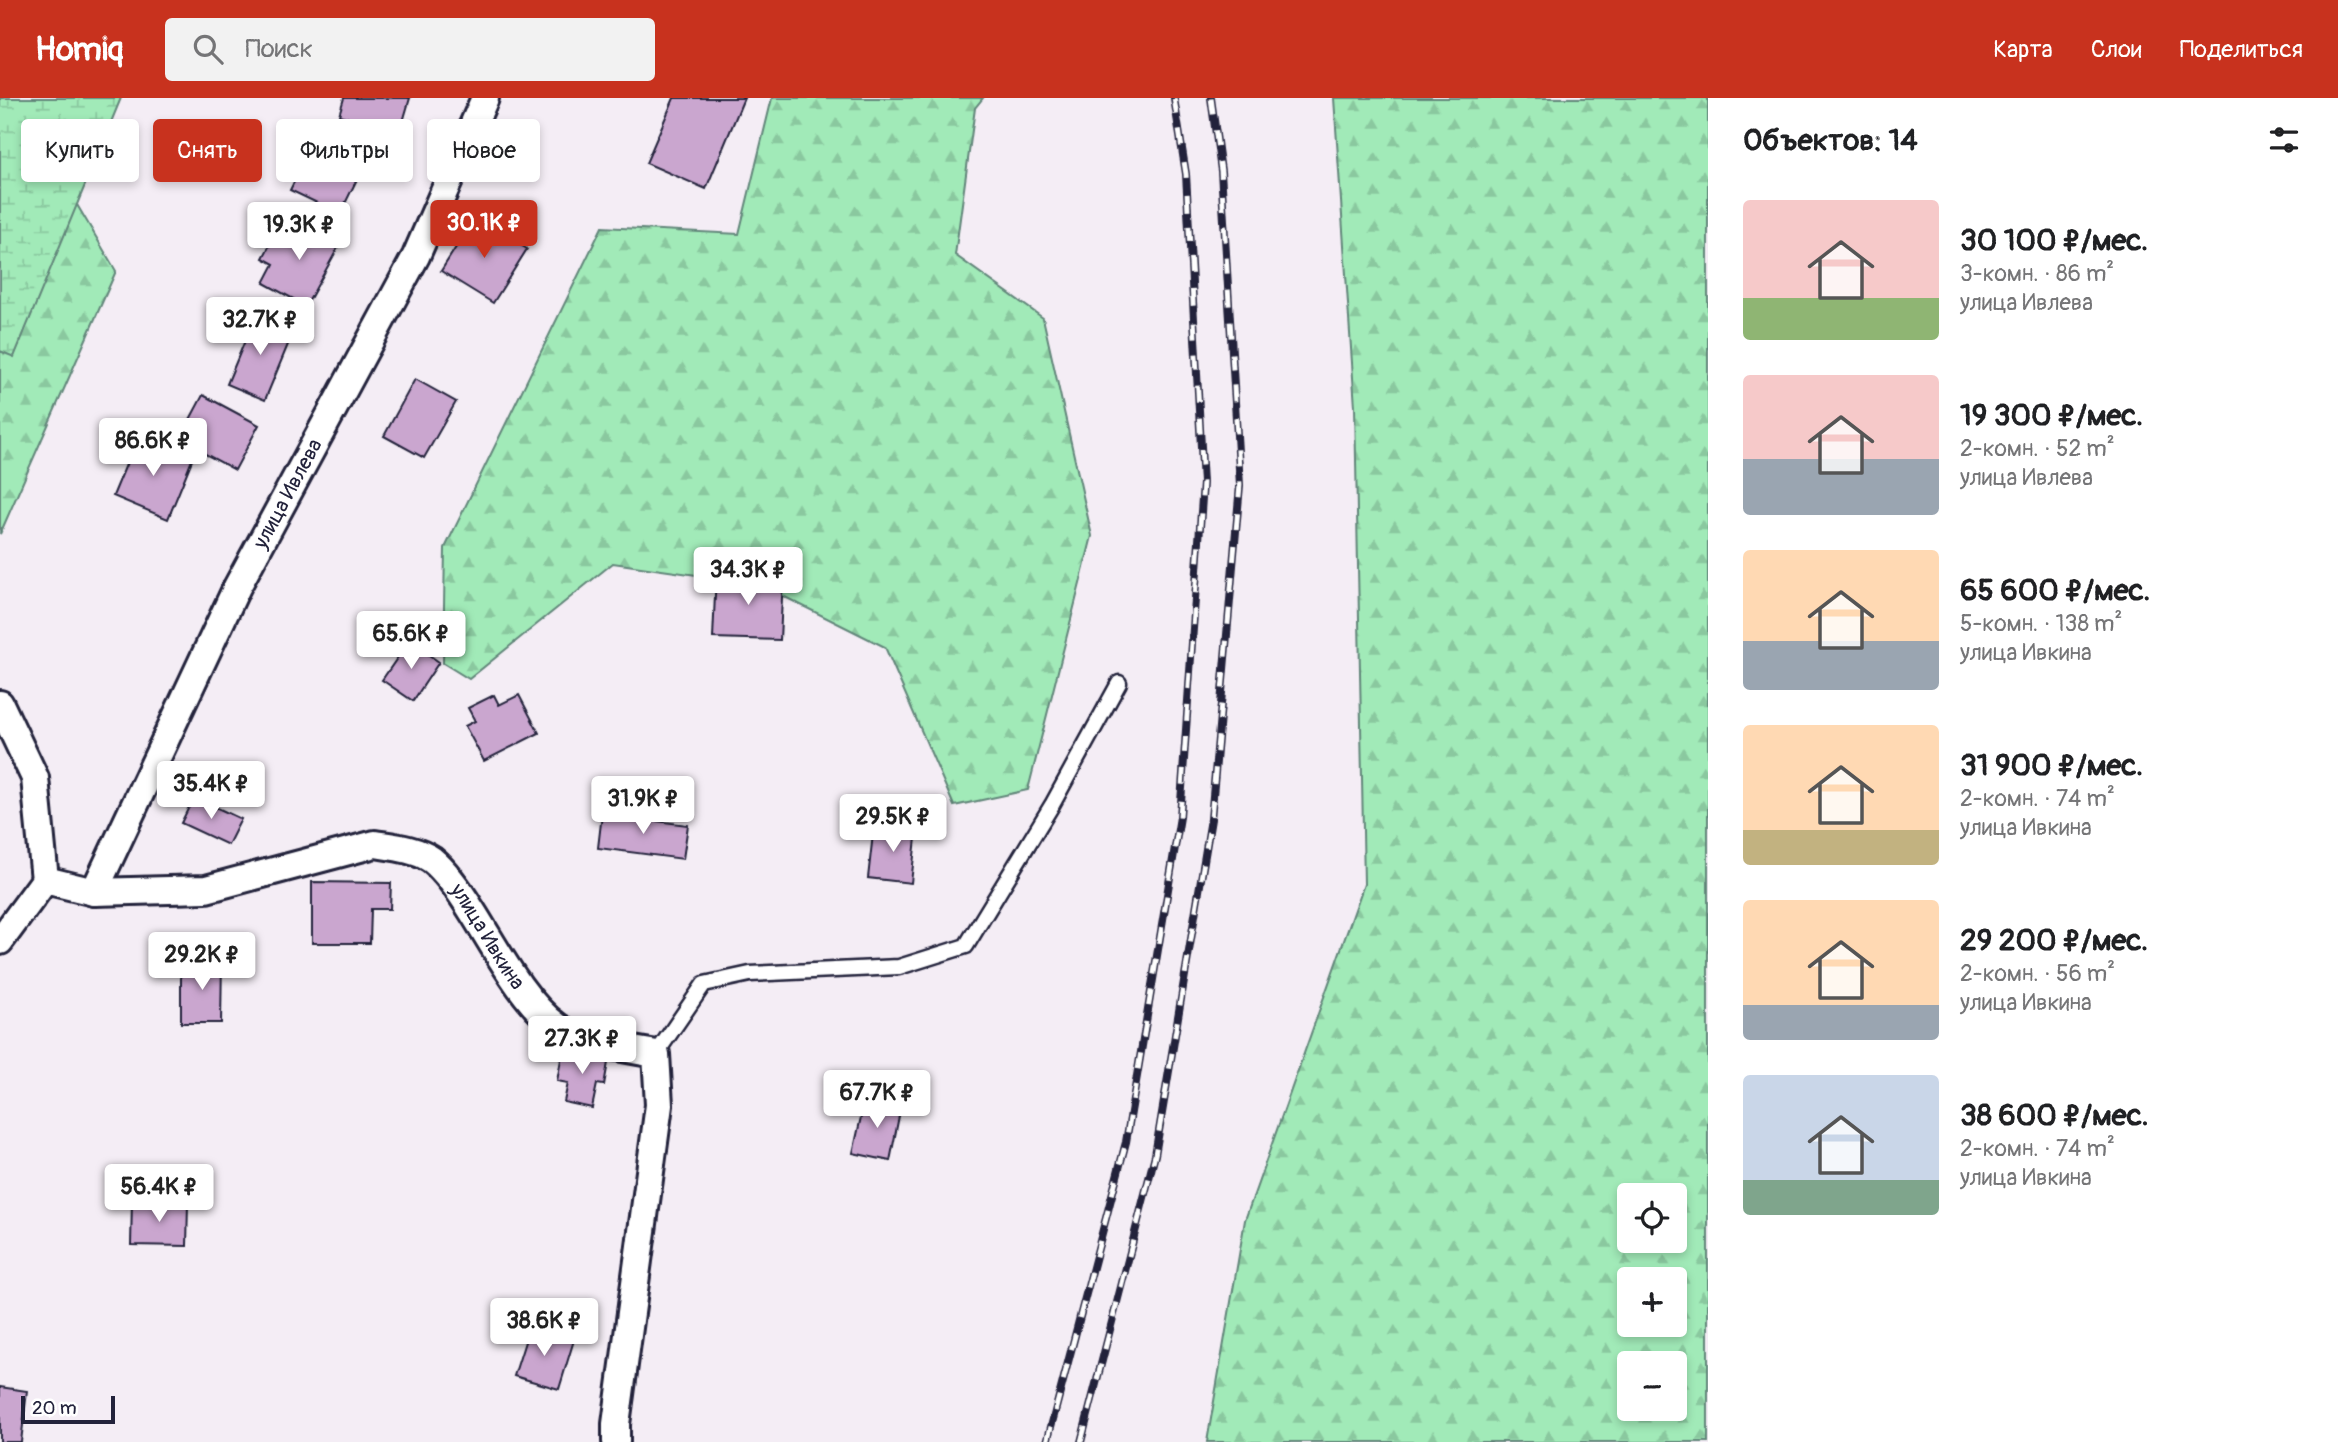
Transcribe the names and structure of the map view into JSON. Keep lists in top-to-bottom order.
{
  "streets": {
    "street": ["улица Ивлева", "улица Ивкина"]
  },
  "crossings": [
    ["улица Ивлева", "улица Ивкина"]
  ],
  "scale_bar": "20 m",
  "page": {
    "header": "Homiq",
    "search": "Поиск",
    "nav": ["Карта", "Слои", "Поделиться"],
    "heading": "Объектов: 14",
    "chip": [
      "Купить",
      "Снять",
      "Фильтры",
      "Новое"
    ],
    "list": [
      {
        "name": "30 100 ₽/мес.",
        "note": "3-комн. · 86 m² · улица Ивлева"
      },
      {
        "name": "19 300 ₽/мес.",
        "note": "2-комн. · 52 m² · улица Ивлева"
      },
      {
        "name": "65 600 ₽/мес.",
        "note": "5-комн. · 138 m² · улица Ивкина"
      },
      {
        "name": "31 900 ₽/мес.",
        "note": "2-комн. · 74 m² · улица Ивкина"
      },
      {
        "name": "29 200 ₽/мес.",
        "note": "2-комн. · 56 m² · улица Ивкина"
      },
      {
        "name": "38 600 ₽/мес.",
        "note": "2-комн. · 74 m² · улица Ивкина"
      }
    ],
    "price": [
      "30.1K ₽",
      "19.3K ₽",
      "32.7K ₽",
      "86.6K ₽",
      "34.3K ₽",
      "65.6K ₽",
      "35.4K ₽",
      "31.9K ₽",
      "29.5K ₽",
      "29.2K ₽",
      "27.3K ₽",
      "67.7K ₽",
      "56.4K ₽",
      "38.6K ₽"
    ],
    "map_buttons": ["+", "−"],
    "scale": "20 m"
  }
}
